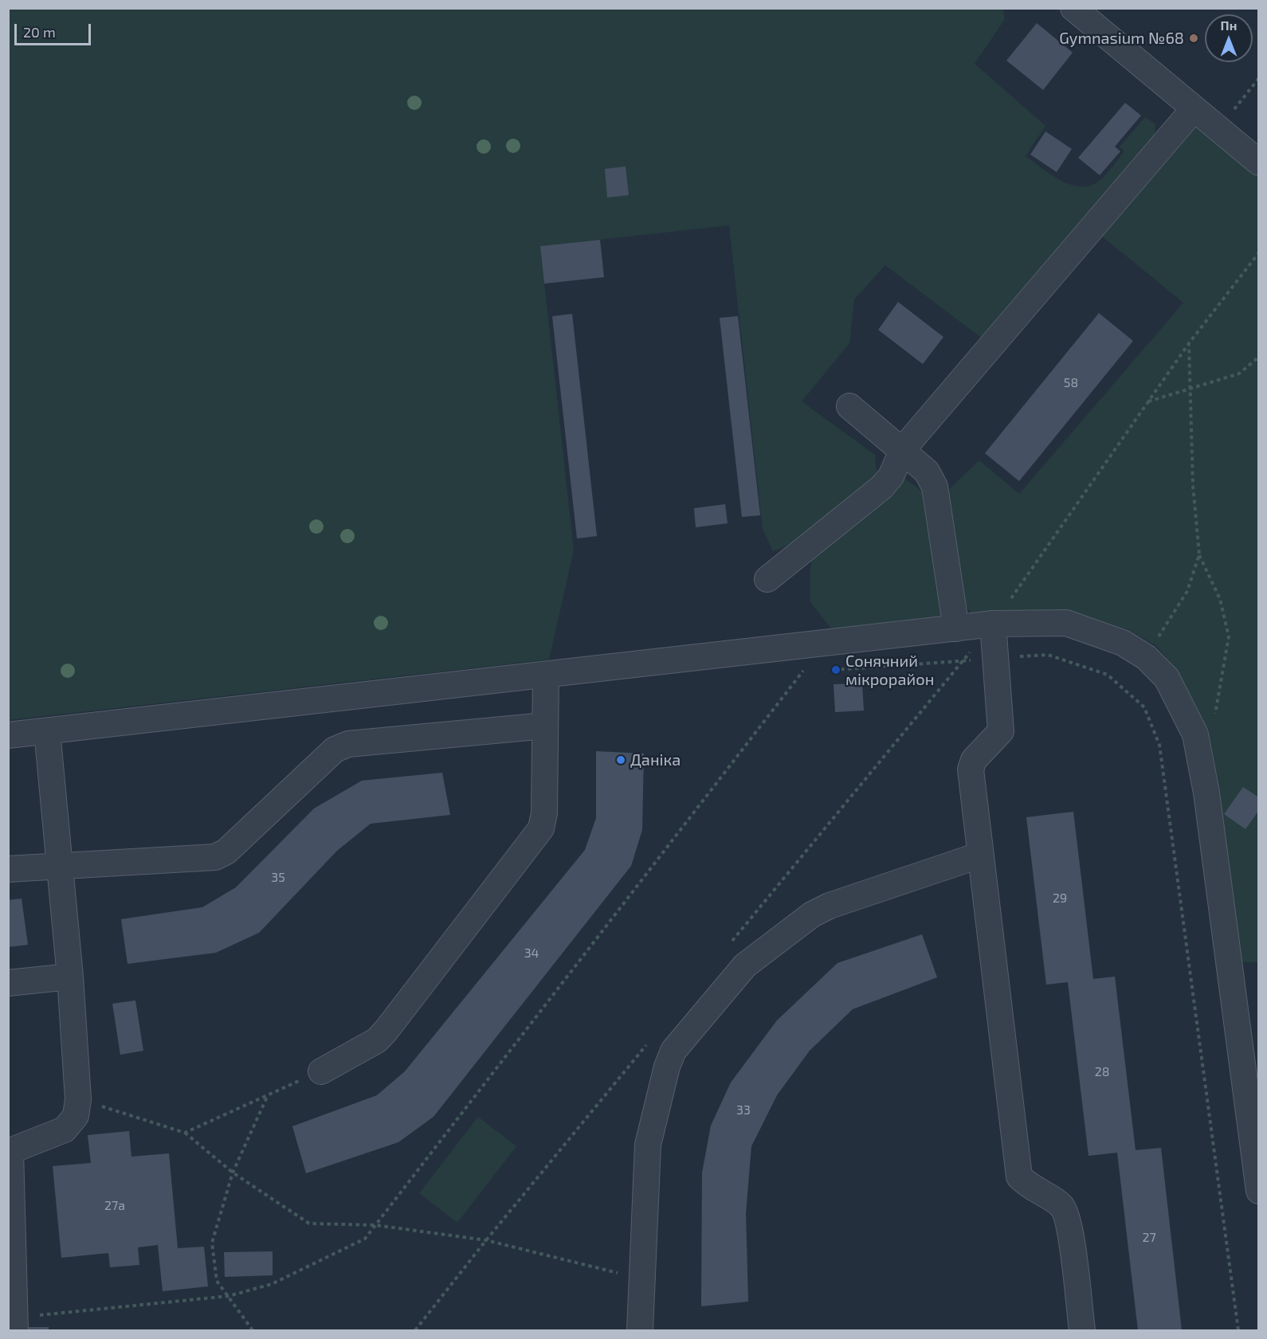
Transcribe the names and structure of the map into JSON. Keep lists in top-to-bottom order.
{
  "places": ["Gymnasium №68", "Сонячний мікрорайон", "Даніка"],
  "house_numbers": [
    "58",
    "35",
    "29",
    "34",
    "28",
    "33",
    "27а",
    "27"
  ],
  "scale_bar": "20 m",
  "north": "top"
}
